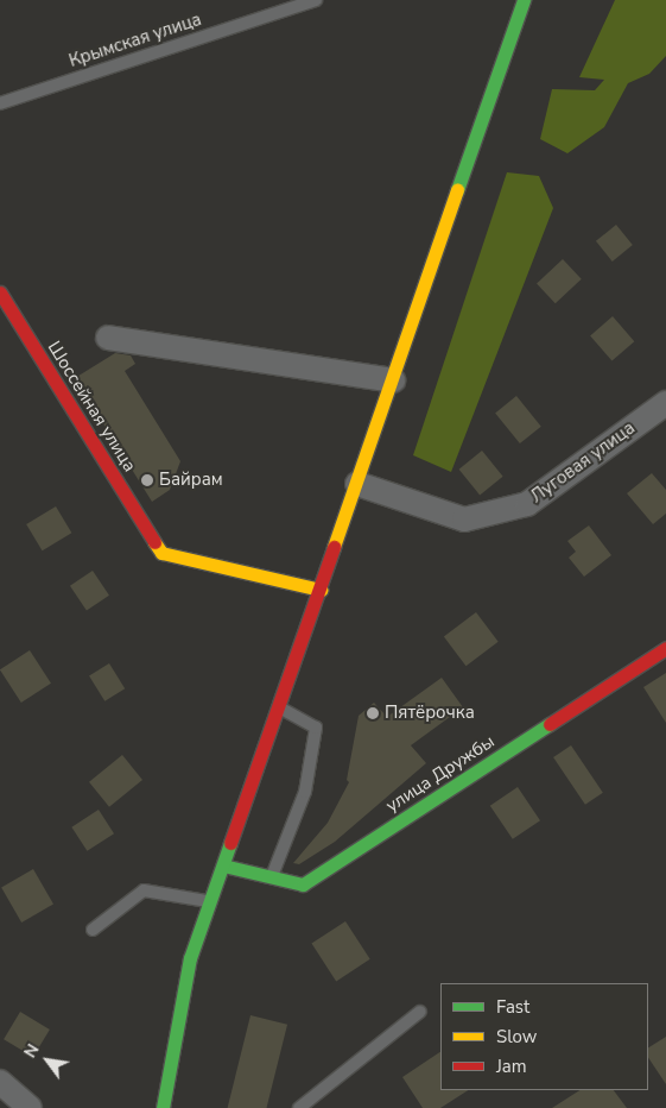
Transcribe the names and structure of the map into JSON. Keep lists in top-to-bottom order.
{
  "streets": {
    "main road": ["Шоссейная улица", "улица Дружбы"],
    "street": ["Луговая улица"],
    "lane": ["Крымская улица"]
  },
  "places": ["Байрам", "Пятёрочка"],
  "legend": ["Fast", "Slow", "Jam"],
  "north": "top left"
}
